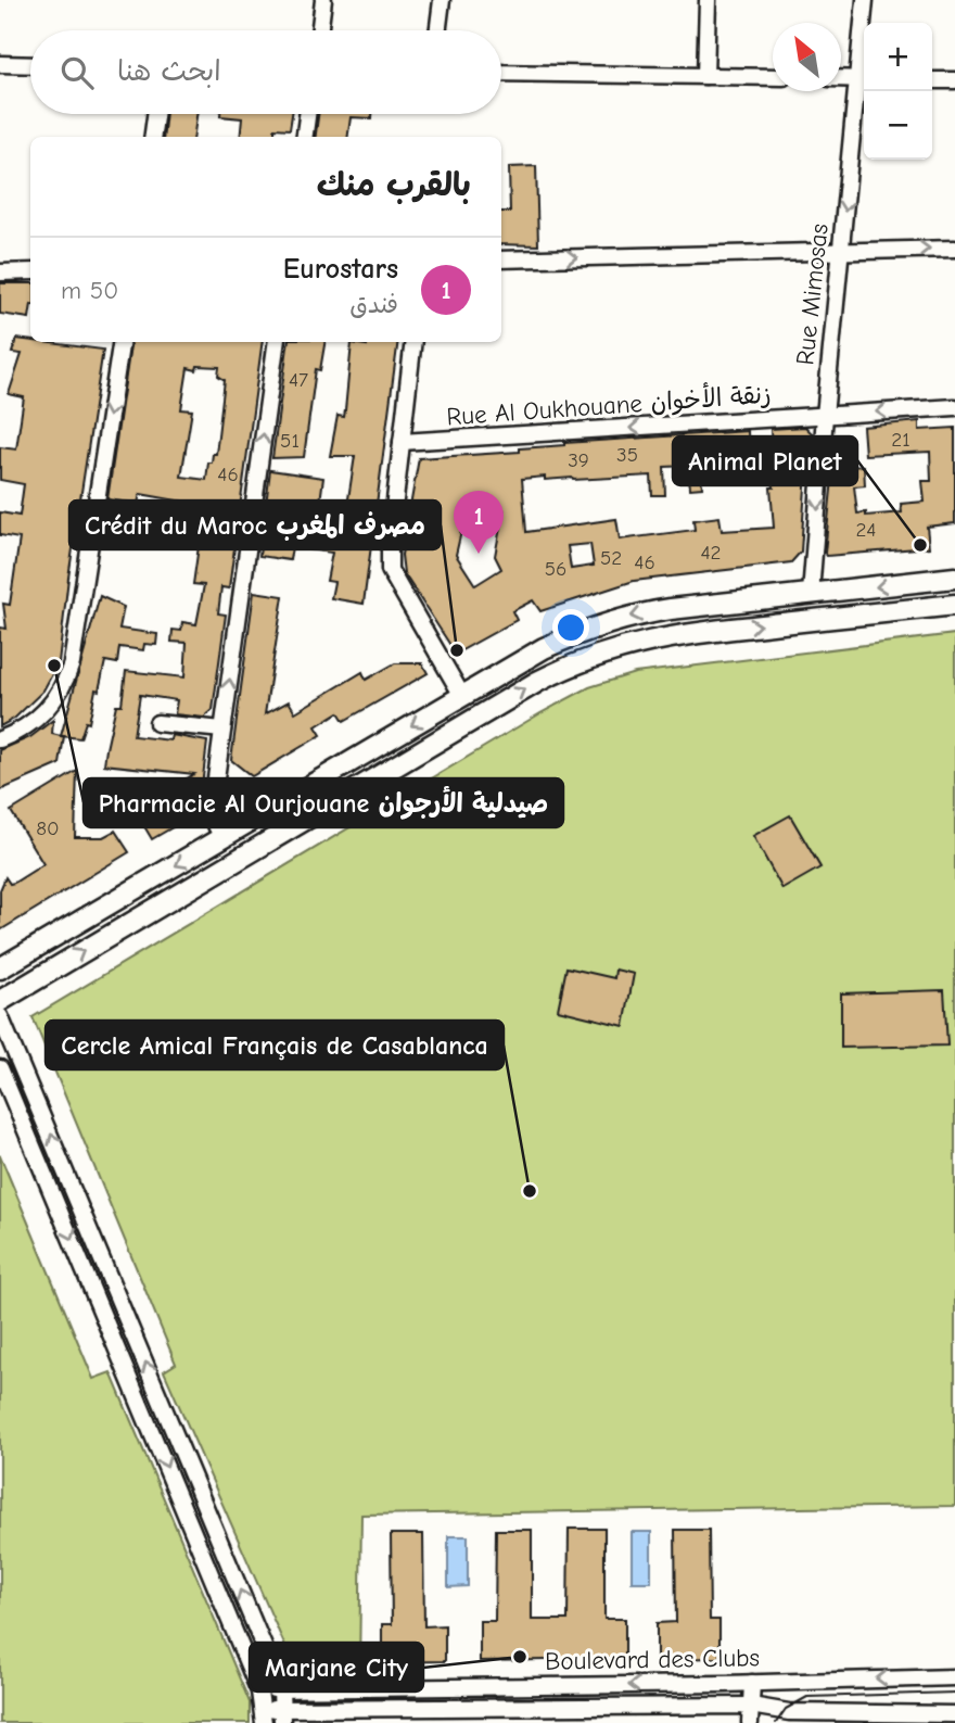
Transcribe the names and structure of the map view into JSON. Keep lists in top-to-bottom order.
{
  "streets": {
    "street": ["Rue Mimosas", "Rue Al Oukhouane زنقة الأخوان", "Boulevard des Clubs"]
  },
  "crossings": [
    ["Rue Mimosas", "Rue Al Oukhouane زنقة الأخوان"]
  ],
  "one_way": ["Rue Mimosas", "Rue Al Oukhouane زنقة الأخوان"],
  "places": [
    "Animal Planet",
    "Crédit du Maroc مصرف المغرب",
    "Pharmacie Al Ourjouane صيدلية الأرجوان",
    "Cercle Amical Français de Casablanca",
    "Marjane City"
  ],
  "house_numbers": [
    "47",
    "21",
    "51",
    "35",
    "39",
    "46",
    "24",
    "42",
    "52",
    "46",
    "56",
    "80"
  ],
  "north": "top left",
  "page": {
    "map_buttons": ["+", "−"],
    "search": "ابحث هنا",
    "heading": "بالقرب منك",
    "list": [
      {
        "mark": "1",
        "name": "Eurostars",
        "note": "فندق",
        "value": "50 m"
      }
    ],
    "pins": "1"
  }
}
